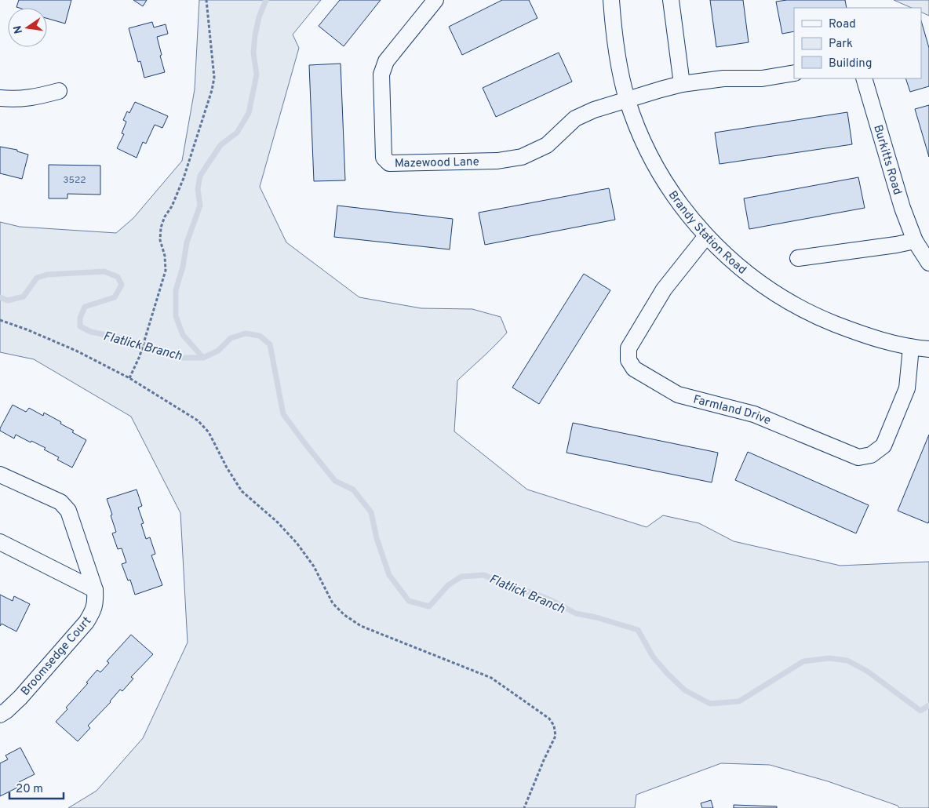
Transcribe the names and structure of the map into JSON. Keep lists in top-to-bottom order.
{
  "streets": {
    "street": [
      "Burkitts Road",
      "Mazewood Lane",
      "Brandy Station Road",
      "Farmland Drive",
      "Broomsedge Court"
    ]
  },
  "crossings": [
    ["Mazewood Lane", "Brandy Station Road"],
    ["Brandy Station Road", "Farmland Drive"]
  ],
  "water": ["Flatlick Branch"],
  "house_numbers": ["3522"],
  "legend": ["Road", "Park", "Building"],
  "scale_bar": "20 m",
  "north": "left"
}
